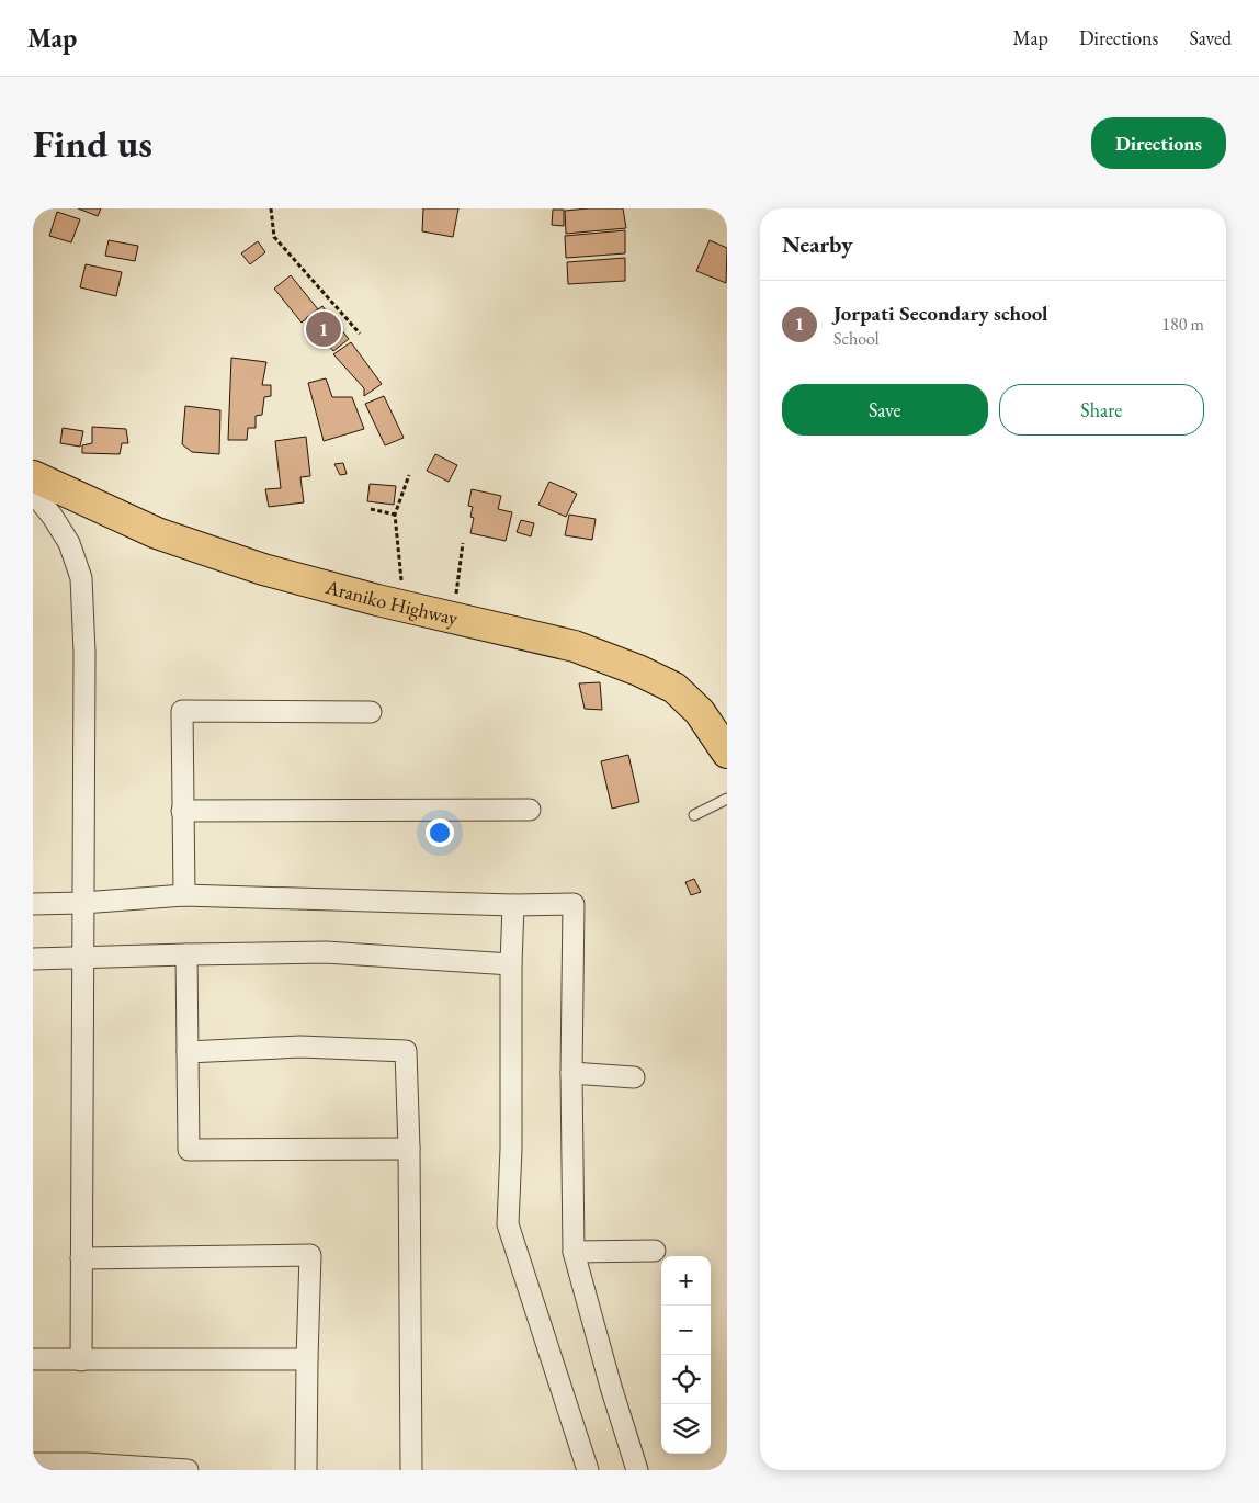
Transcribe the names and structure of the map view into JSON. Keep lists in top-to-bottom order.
{
  "streets": {
    "highway": ["Araniko Highway"]
  },
  "page": {
    "header": "Map",
    "nav": ["Map", "Directions", "Saved"],
    "buttons": [
      "Directions",
      ["Save", "Share"]
    ],
    "title": "Find us",
    "heading": "Nearby",
    "list": [
      {
        "mark": "1",
        "name": "Jorpati Secondary school",
        "note": "School",
        "value": "180 m"
      }
    ],
    "pins": "1",
    "map_buttons": ["+", "−"]
  }
}
